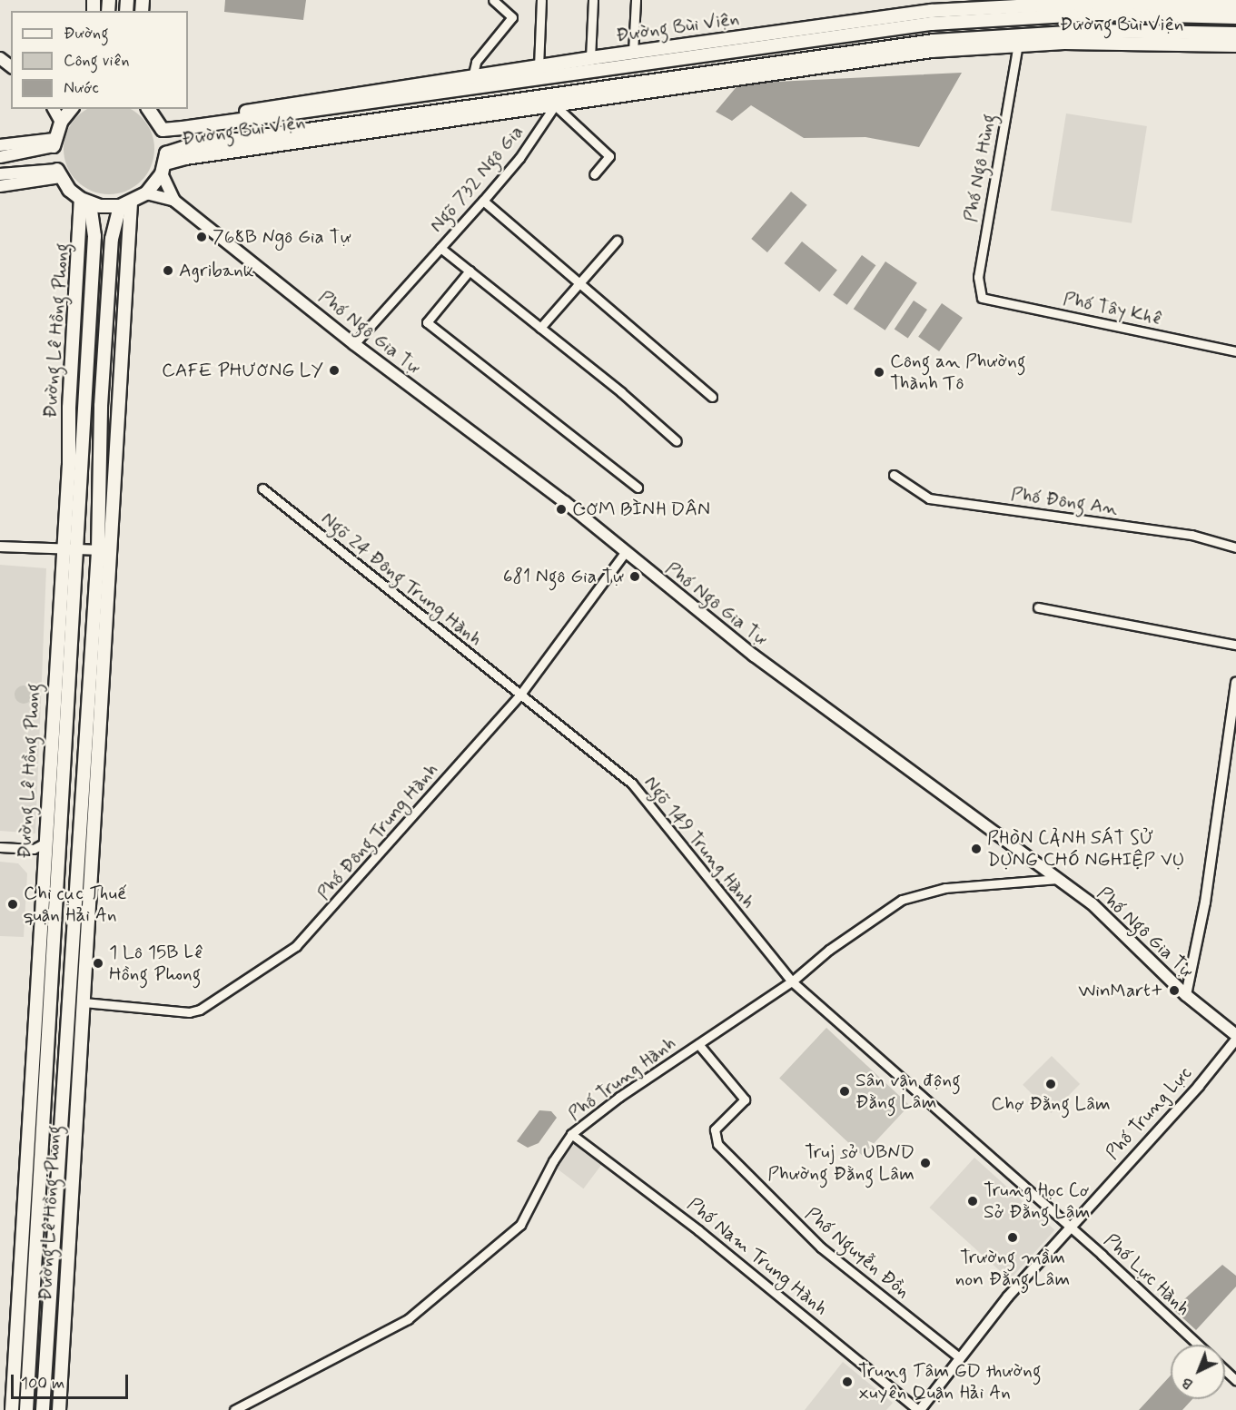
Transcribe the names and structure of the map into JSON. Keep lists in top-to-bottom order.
{
  "streets": {
    "main road": ["Đường Bùi Viện", "Đường Lê Hồng Phong", "Phố Ngô Gia Tự"],
    "street": [
      "Phố Ngô Hùng",
      "Ngõ 732 Ngô Gia",
      "Phố Tây Khê",
      "Phố Đông An",
      "Ngõ 24 Đông Trung Hành",
      "Phố Đông Trung Hành",
      "Ngõ 149 Trung Hành",
      "Phố Trung Hành",
      "Phố Trung Lực",
      "Phố Nguyễn Đồn",
      "Phố Nam Trung Hành",
      "Phố Lực Hành"
    ]
  },
  "crossings": [
    ["Đường Bùi Viện", "Phố Ngô Hùng"],
    ["Đường Bùi Viện", "Ngõ 732 Ngô Gia"],
    ["Phố Ngô Hùng", "Phố Tây Khê"],
    ["Ngõ 732 Ngô Gia", "Phố Ngô Gia Tự"],
    ["Đường Lê Hồng Phong", "Phố Đông Trung Hành"],
    ["Phố Ngô Gia Tự", "Phố Đông Trung Hành"],
    ["Phố Ngô Gia Tự", "Phố Trung Hành"],
    ["Phố Ngô Gia Tự", "Phố Trung Lực"],
    ["Ngõ 24 Đông Trung Hành", "Phố Đông Trung Hành"],
    ["Ngõ 24 Đông Trung Hành", "Ngõ 149 Trung Hành"],
    ["Phố Đông Trung Hành", "Ngõ 149 Trung Hành"],
    ["Ngõ 149 Trung Hành", "Phố Trung Hành"],
    ["Ngõ 149 Trung Hành", "Phố Lực Hành"],
    ["Phố Trung Hành", "Phố Nguyễn Đồn"],
    ["Phố Trung Hành", "Phố Nam Trung Hành"],
    ["Phố Trung Hành", "Phố Lực Hành"],
    ["Phố Trung Lực", "Phố Nguyễn Đồn"],
    ["Phố Trung Lực", "Phố Nam Trung Hành"],
    ["Phố Trung Lực", "Phố Lực Hành"]
  ],
  "places": [
    "768B Ngô Gia Tự",
    "Agribank",
    "CAFE PHƯƠNG LY",
    "Công an Phường Thành Tô",
    "CƠM BÌNH DÂN",
    "681 Ngô Gia Tự",
    "PHÒN CẢNH SÁT SỬ DỤNG CHÓ NGHIỆP VỤ",
    "Chi cục Thuế quận Hải An",
    "1 Lô 15B Lê Hồng Phong",
    "WinMart+",
    "Chợ Đằng Lâm",
    "Sân vận động Đằng Lâm",
    "Truj sở UBND Phường Đằng Lâm",
    "Trung Học Cơ Sở Đằng Lâm",
    "Trường mầm non Đằng Lâm",
    "Trung Tâm GD thường xuyên Quận Hải An"
  ],
  "legend": ["Đường", "Công viên", "Nước"],
  "scale_bar": "100 m",
  "north": "bottom left"
}
